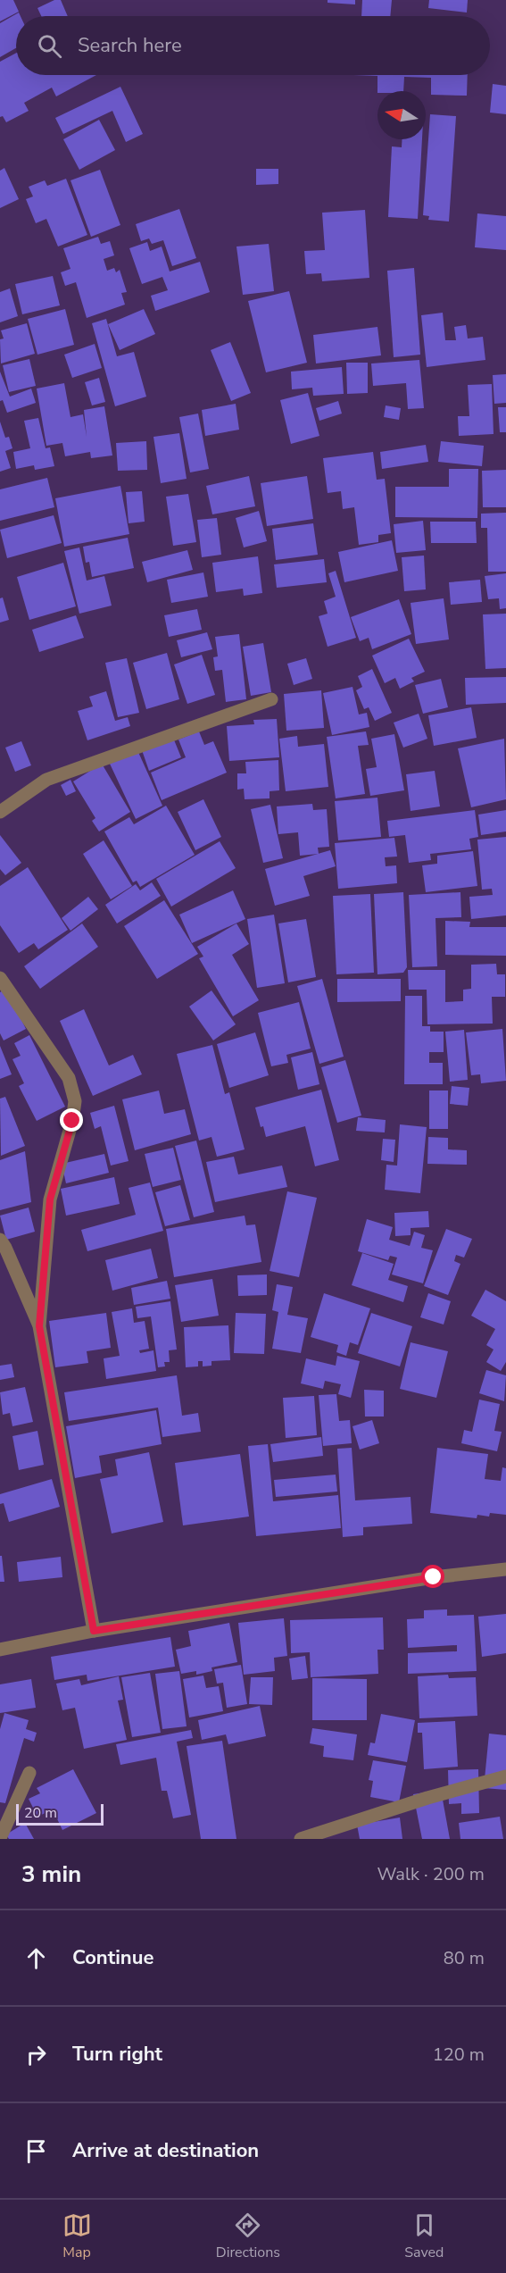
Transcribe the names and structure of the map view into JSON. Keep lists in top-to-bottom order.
{
  "scale_bar": "20 m",
  "north": "left",
  "page": {
    "search": "Search here",
    "scale": "20 m",
    "heading": ["3 min", "Walk · 200 m"],
    "list": [
      ["Continue", "80 m"],
      ["Turn right", "120 m"],
      "Arrive at destination"
    ],
    "nav": ["Map", "Directions", "Saved"]
  }
}
